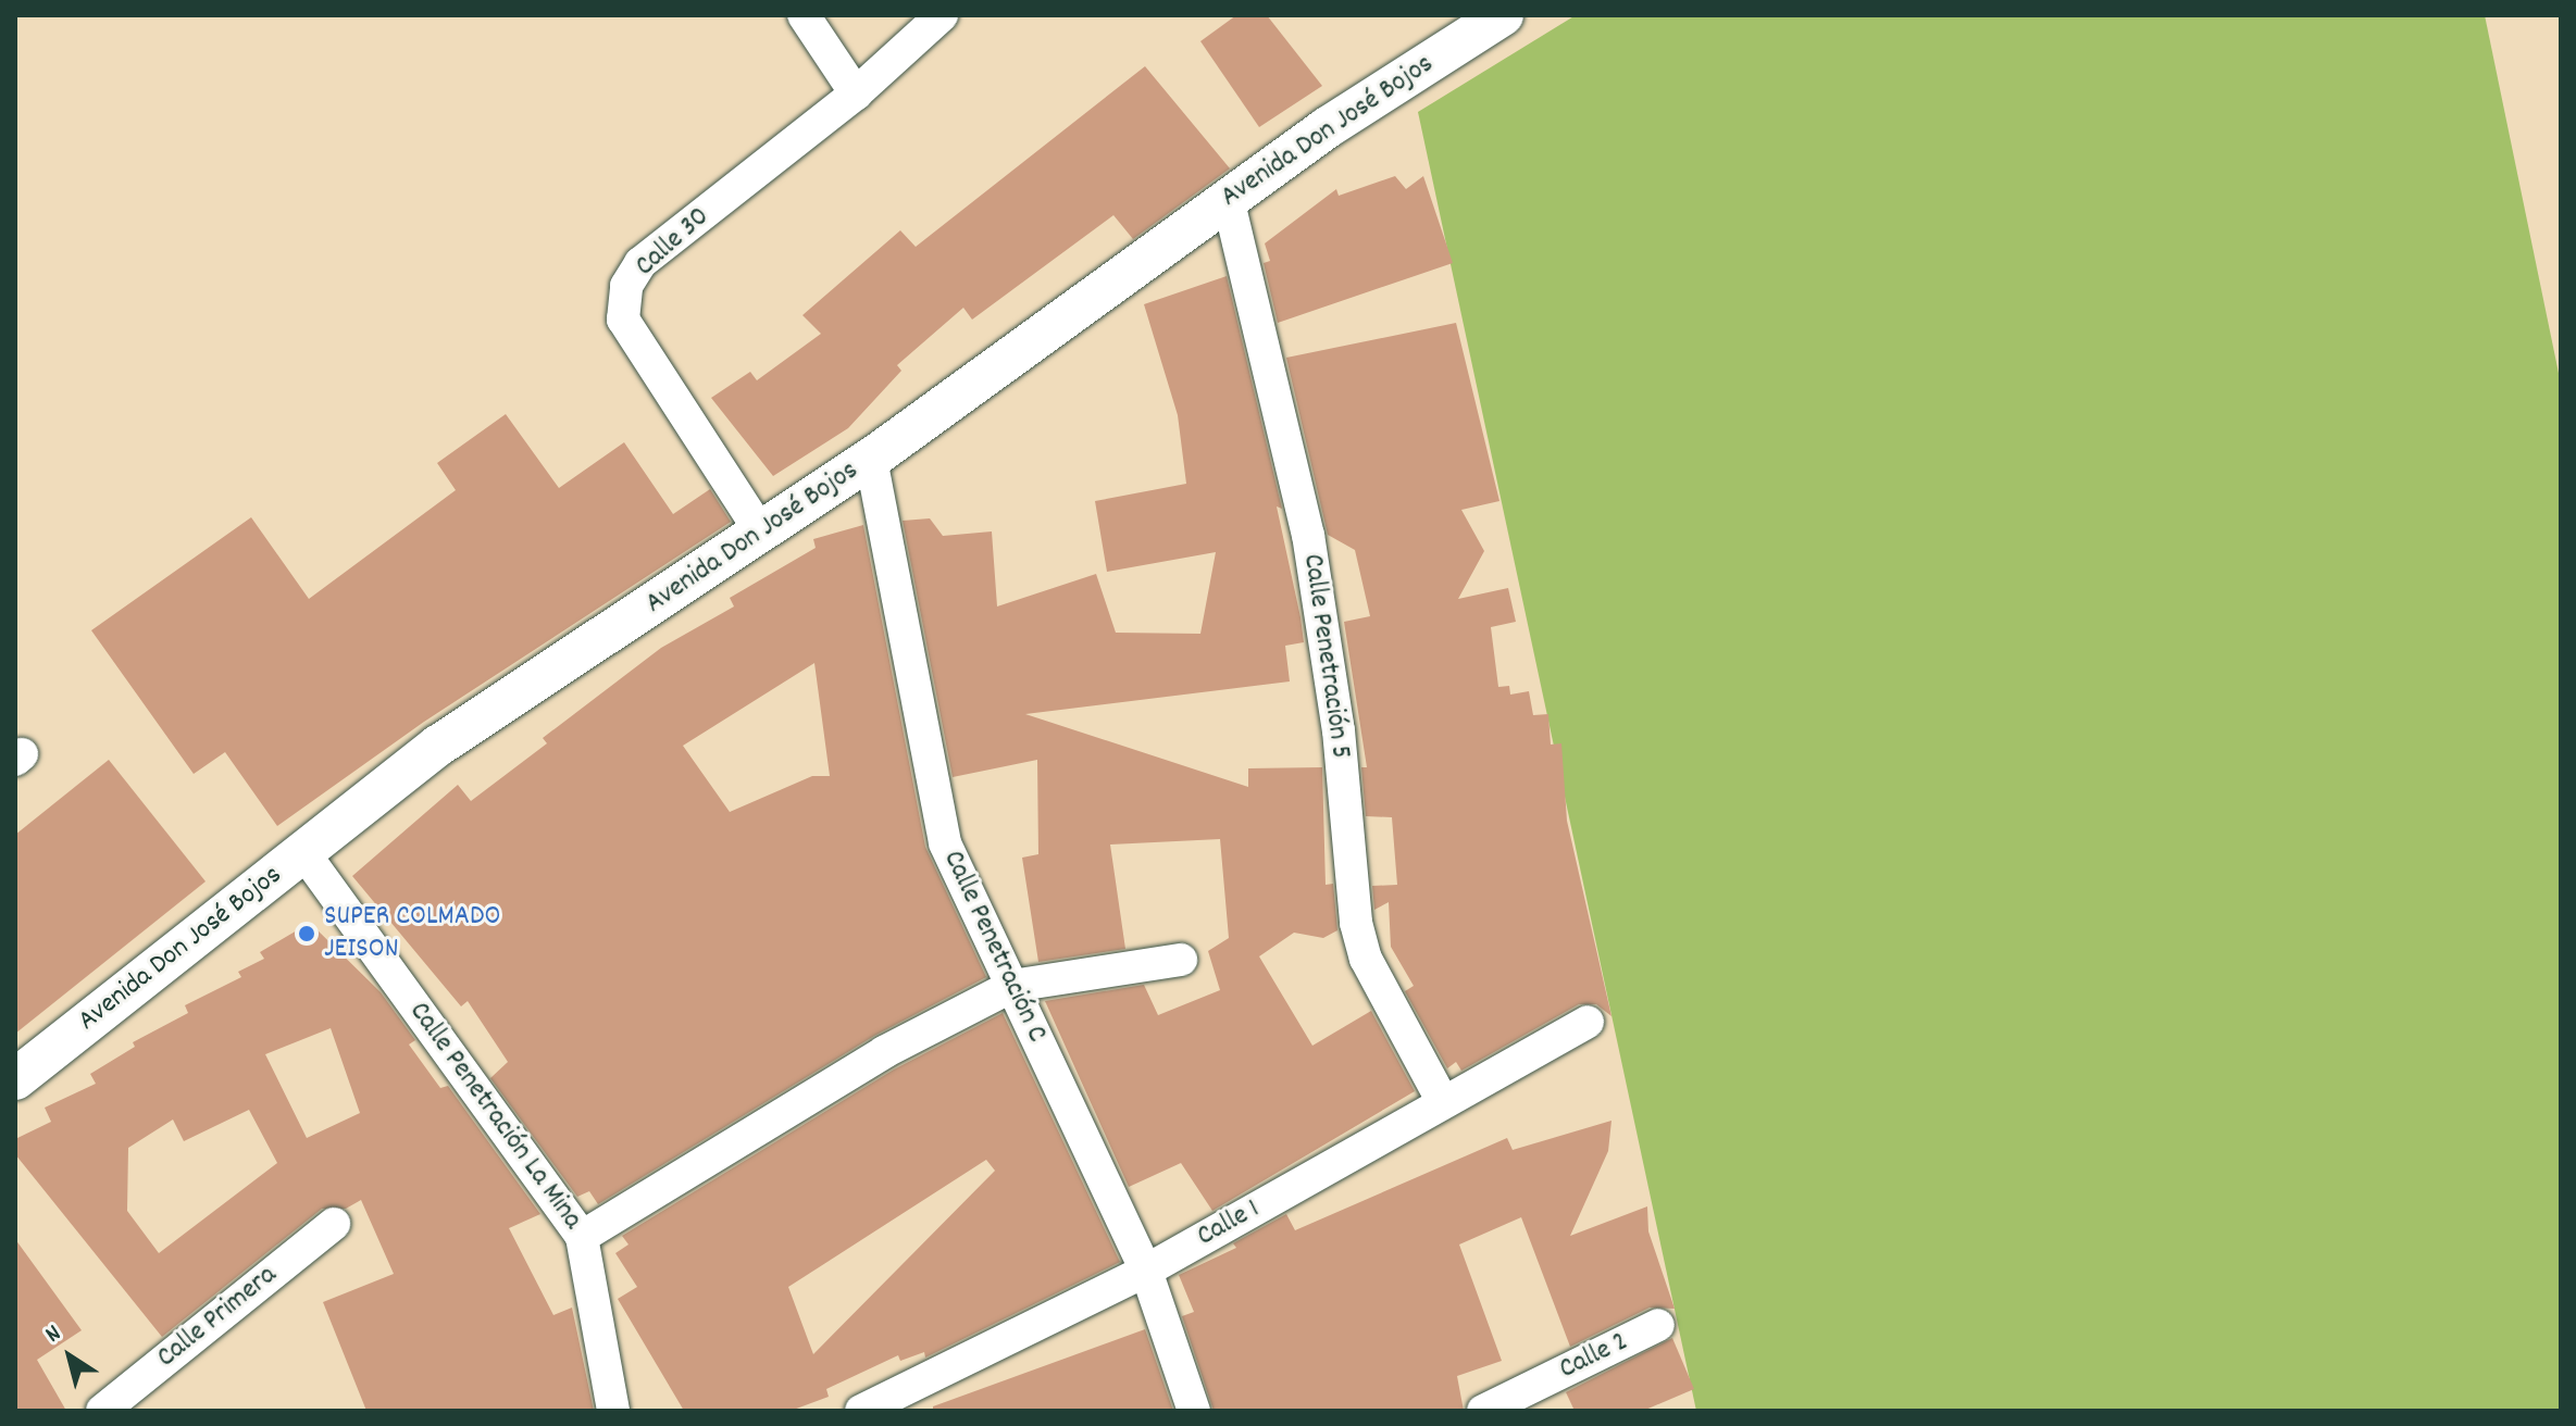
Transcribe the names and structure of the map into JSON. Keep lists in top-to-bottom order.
{
  "streets": {
    "street": [
      "Avenida Don José Bojos",
      "Calle 30",
      "Calle Penetración 5",
      "Calle Penetración C",
      "Calle Penetración La Mina",
      "Calle 1",
      "Calle Primera",
      "Calle 2"
    ]
  },
  "crossings": [
    ["Avenida Don José Bojos", "Calle 30"],
    ["Avenida Don José Bojos", "Calle Penetración 5"],
    ["Avenida Don José Bojos", "Calle Penetración C"],
    ["Avenida Don José Bojos", "Calle Penetración La Mina"],
    ["Calle Penetración 5", "Calle 1"],
    ["Calle Penetración C", "Calle 1"]
  ],
  "places": ["SUPER COLMADO JEISON"],
  "north": "top left"
}
